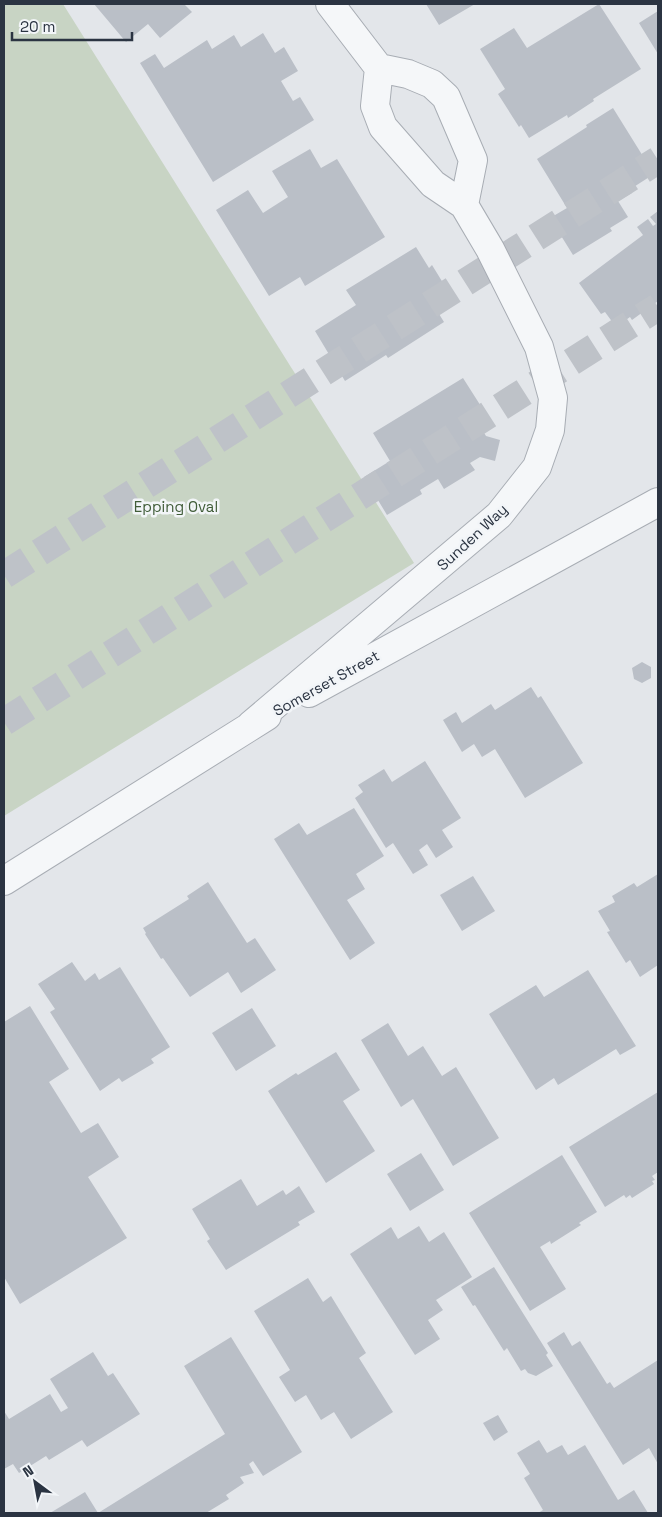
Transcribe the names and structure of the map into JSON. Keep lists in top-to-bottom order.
{
  "streets": {
    "street": ["Sunden Way", "Somerset Street"]
  },
  "crossings": [
    ["Sunden Way", "Somerset Street"]
  ],
  "parks": ["Epping Oval"],
  "scale_bar": "20 m",
  "north": "top left"
}
